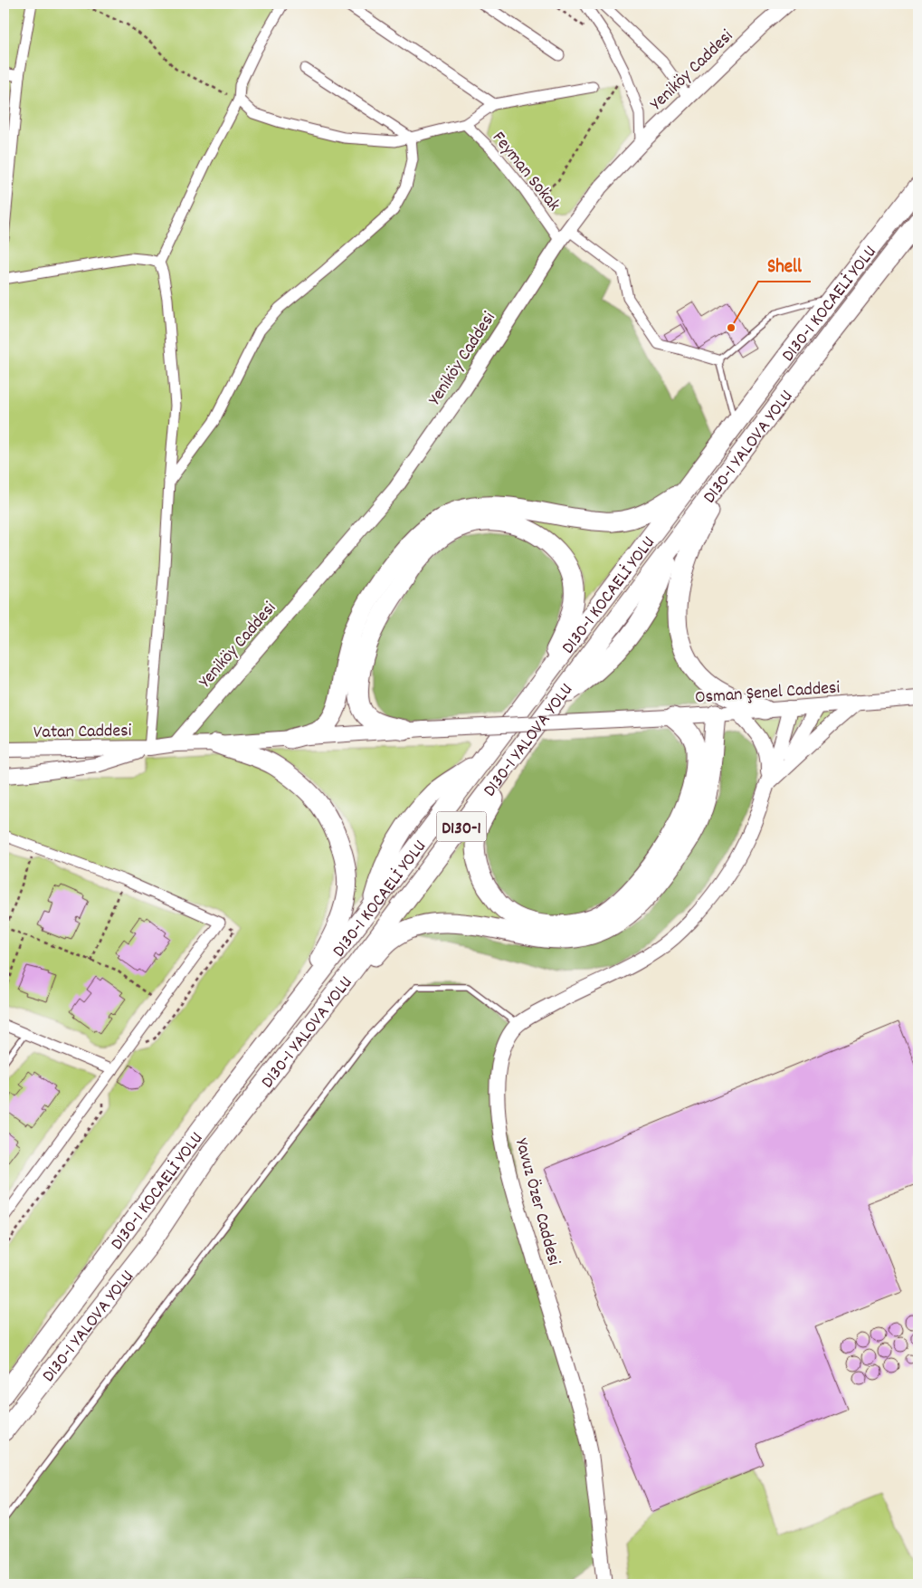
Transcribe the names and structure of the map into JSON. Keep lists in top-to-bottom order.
{
  "streets": {
    "highway": ["D130-1 KOCAELİ YOLU", "D130-1 YALOVA YOLU", "D130-1"],
    "street": [
      "Yeniköy Caddesi",
      "Feyman Sokak",
      "Osman Şenel Caddesi",
      "Vatan Caddesi",
      "Yavuz Özer Caddesi"
    ]
  },
  "crossings": [
    ["Yeniköy Caddesi", "Feyman Sokak"],
    ["Yeniköy Caddesi", "Osman Şenel Caddesi"],
    ["Osman Şenel Caddesi", "Vatan Caddesi"],
    ["Osman Şenel Caddesi", "Yavuz Özer Caddesi"]
  ],
  "places": ["Shell"]
}
